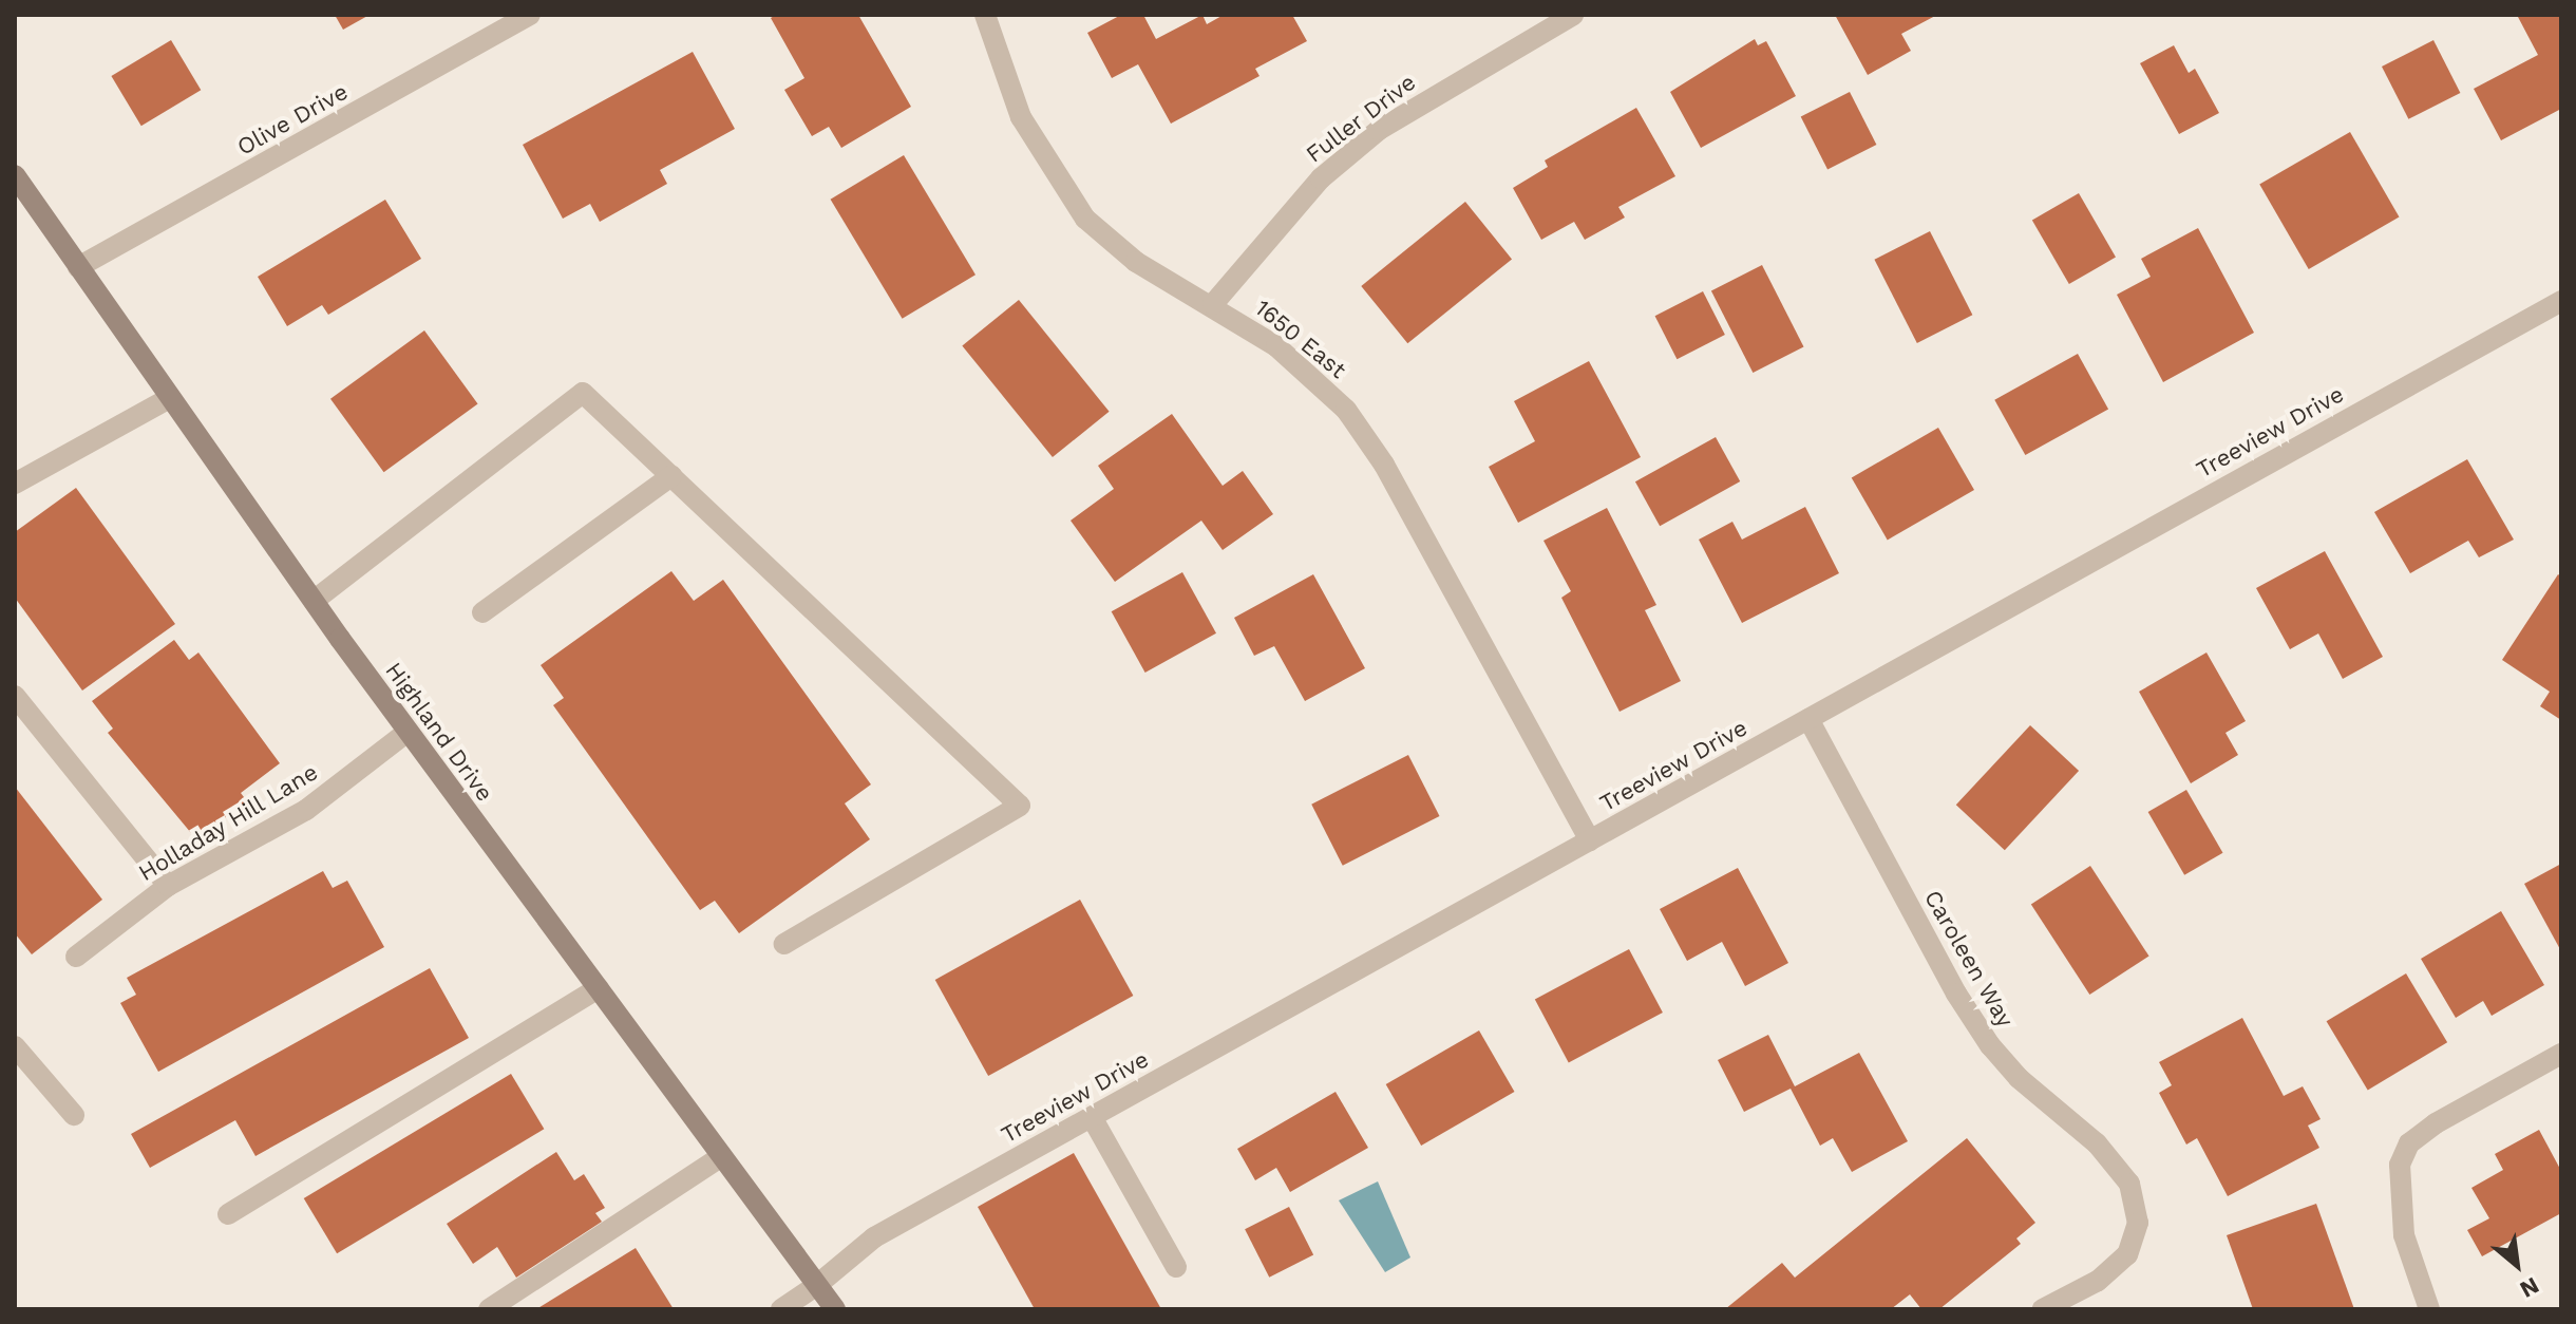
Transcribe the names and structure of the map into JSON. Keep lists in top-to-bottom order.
{
  "streets": {
    "main road": ["Highland Drive"],
    "street": [
      "Fuller Drive",
      "Olive Drive",
      "1650 East",
      "Treeview Drive",
      "Holladay Hill Lane",
      "Caroleen Way"
    ]
  },
  "crossings": [
    ["Fuller Drive", "1650 East"],
    ["Olive Drive", "Highland Drive"],
    ["1650 East", "Treeview Drive"],
    ["Treeview Drive", "Highland Drive"],
    ["Treeview Drive", "Caroleen Way"],
    ["Highland Drive", "Holladay Hill Lane"]
  ],
  "north": "bottom right"
}
